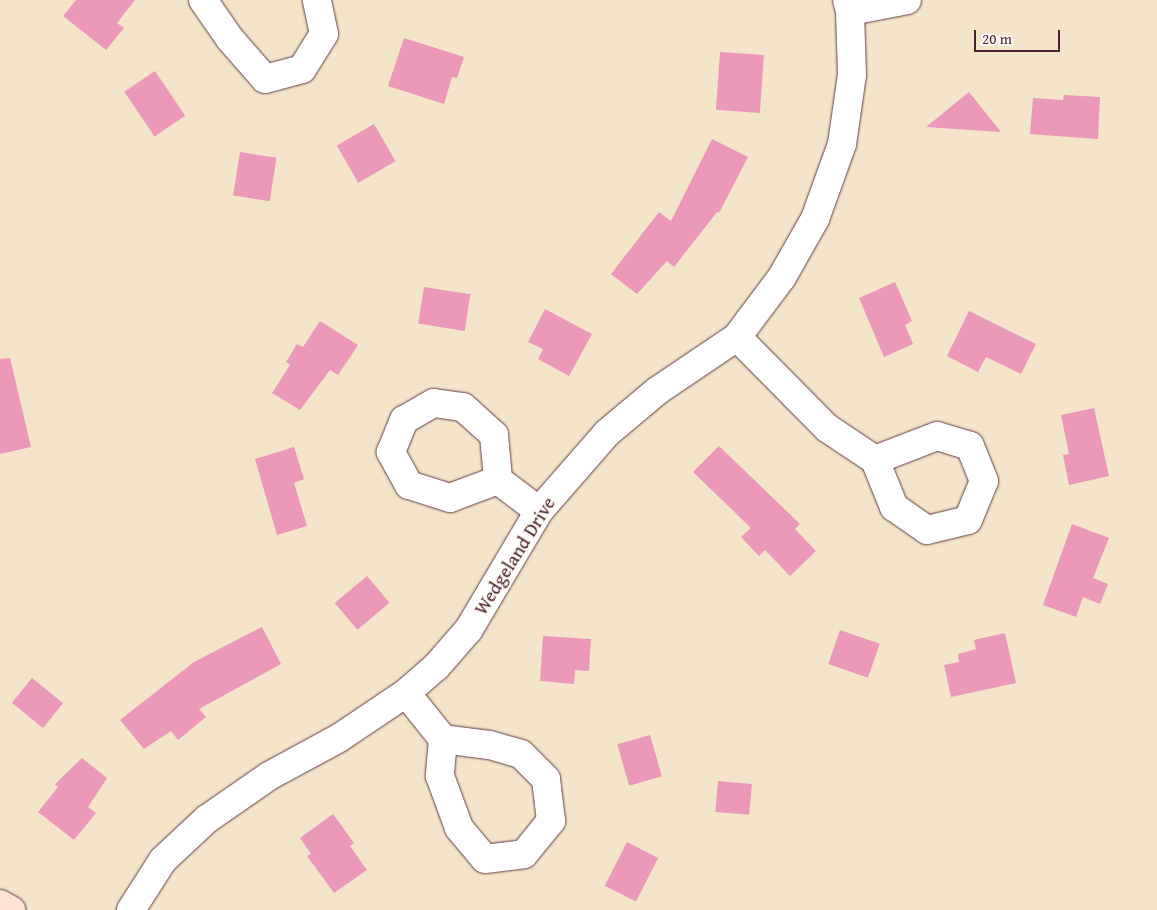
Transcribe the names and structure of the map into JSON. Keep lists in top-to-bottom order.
{
  "streets": {
    "street": ["Wedgeland Drive"]
  },
  "scale_bar": "20 m"
}
